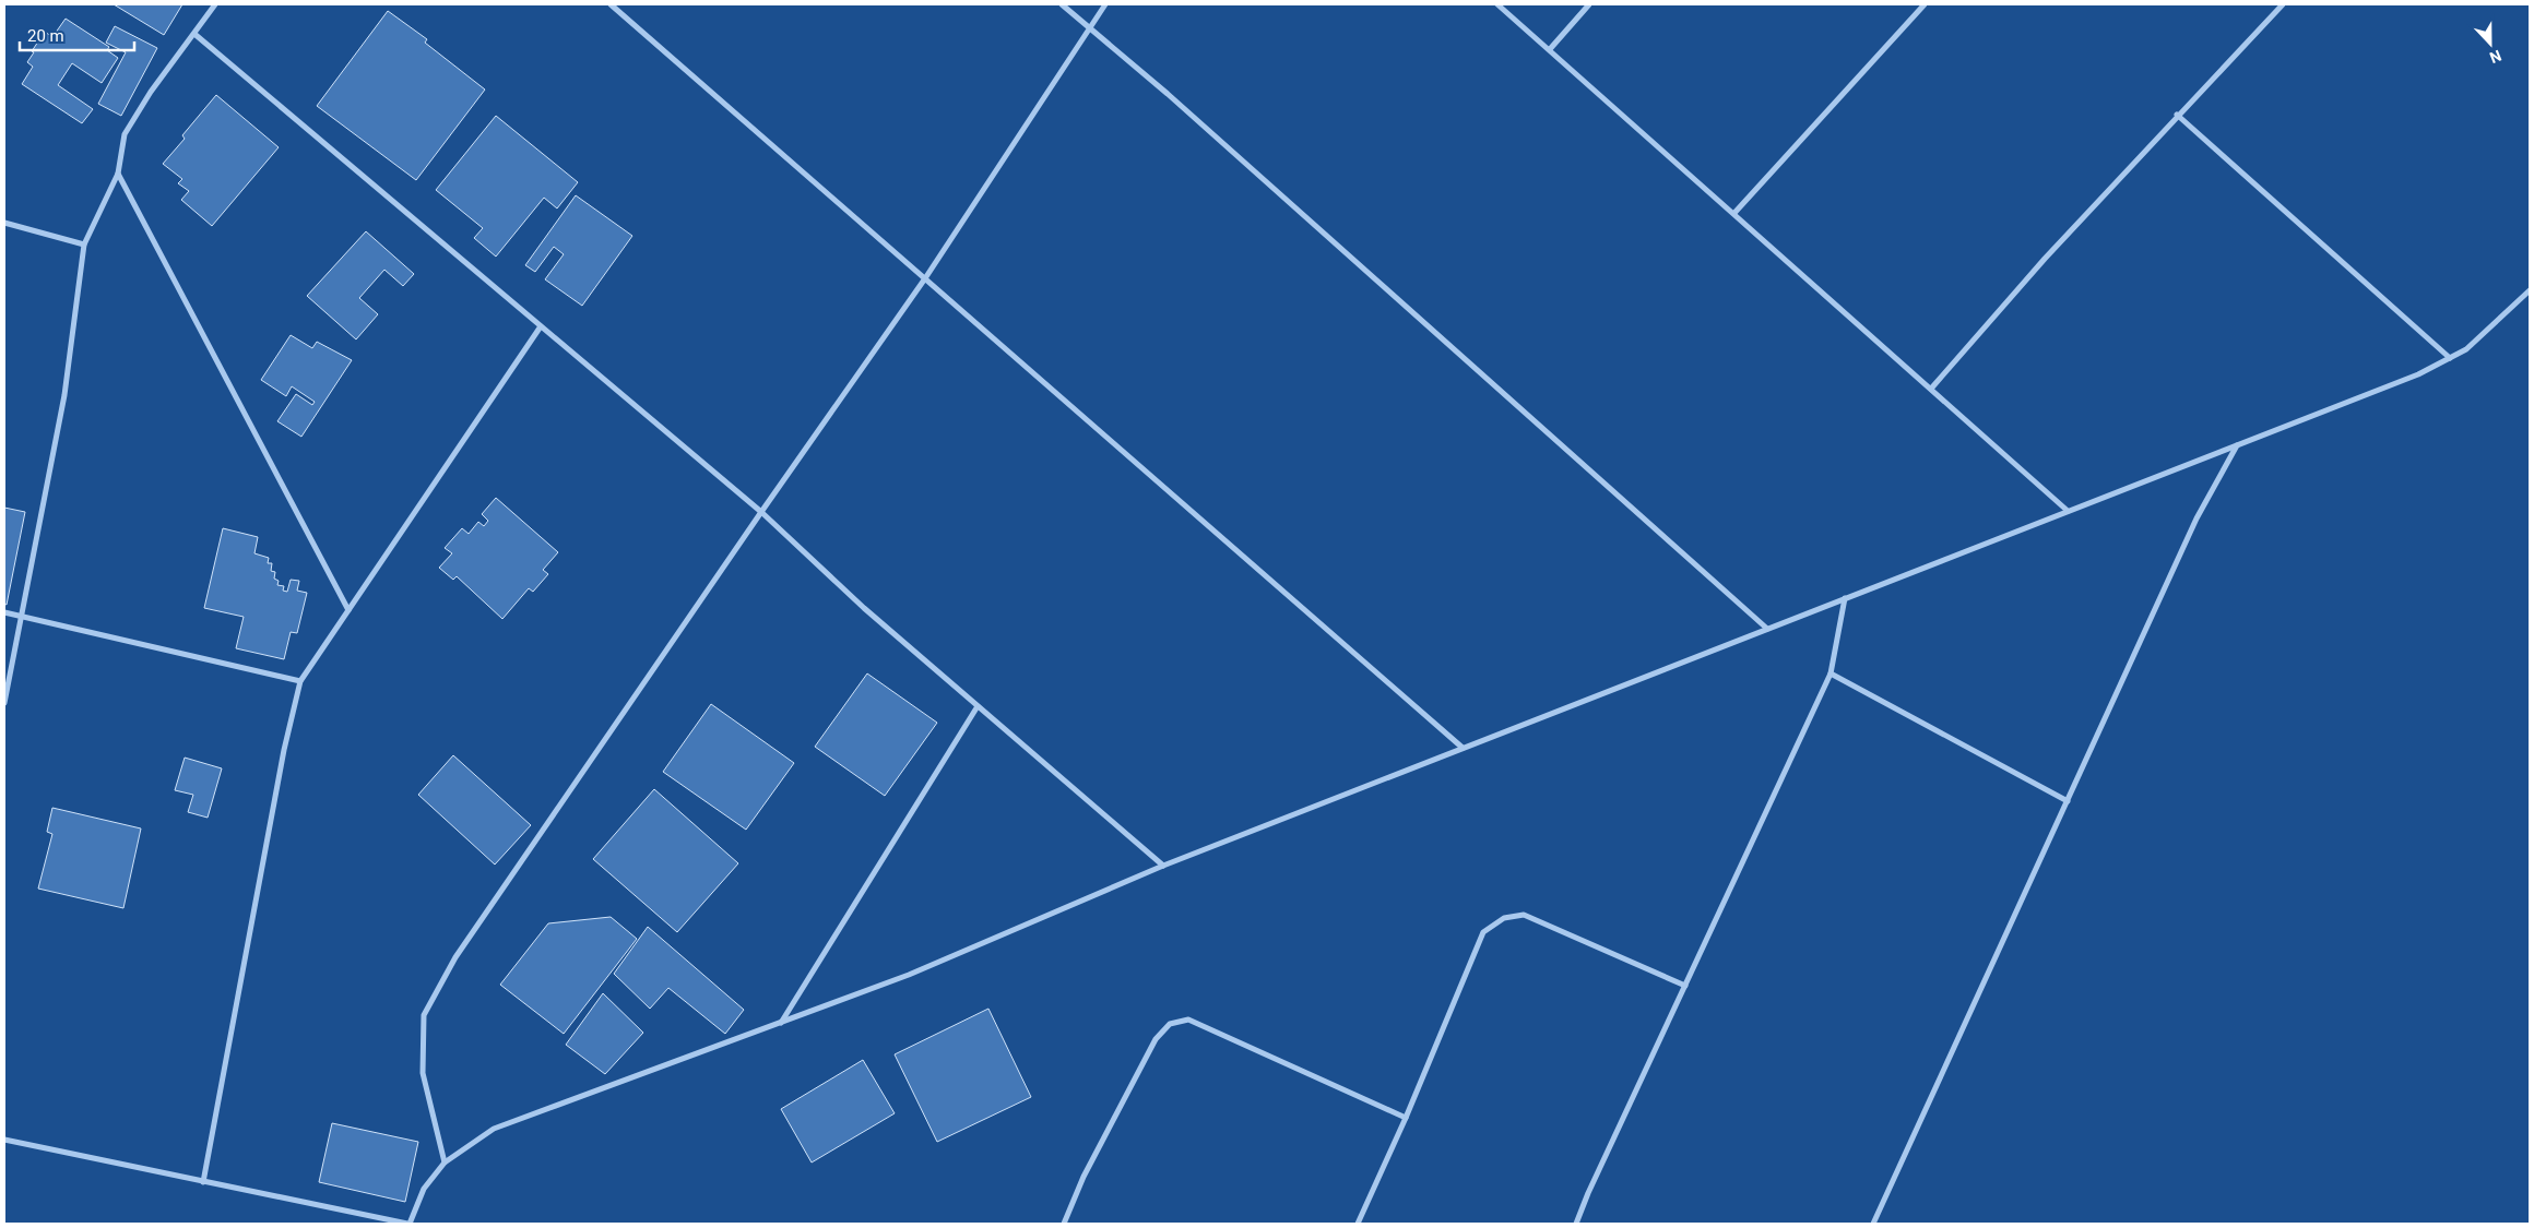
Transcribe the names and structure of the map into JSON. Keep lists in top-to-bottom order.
{
  "scale_bar": "20 m",
  "north": "bottom"
}
